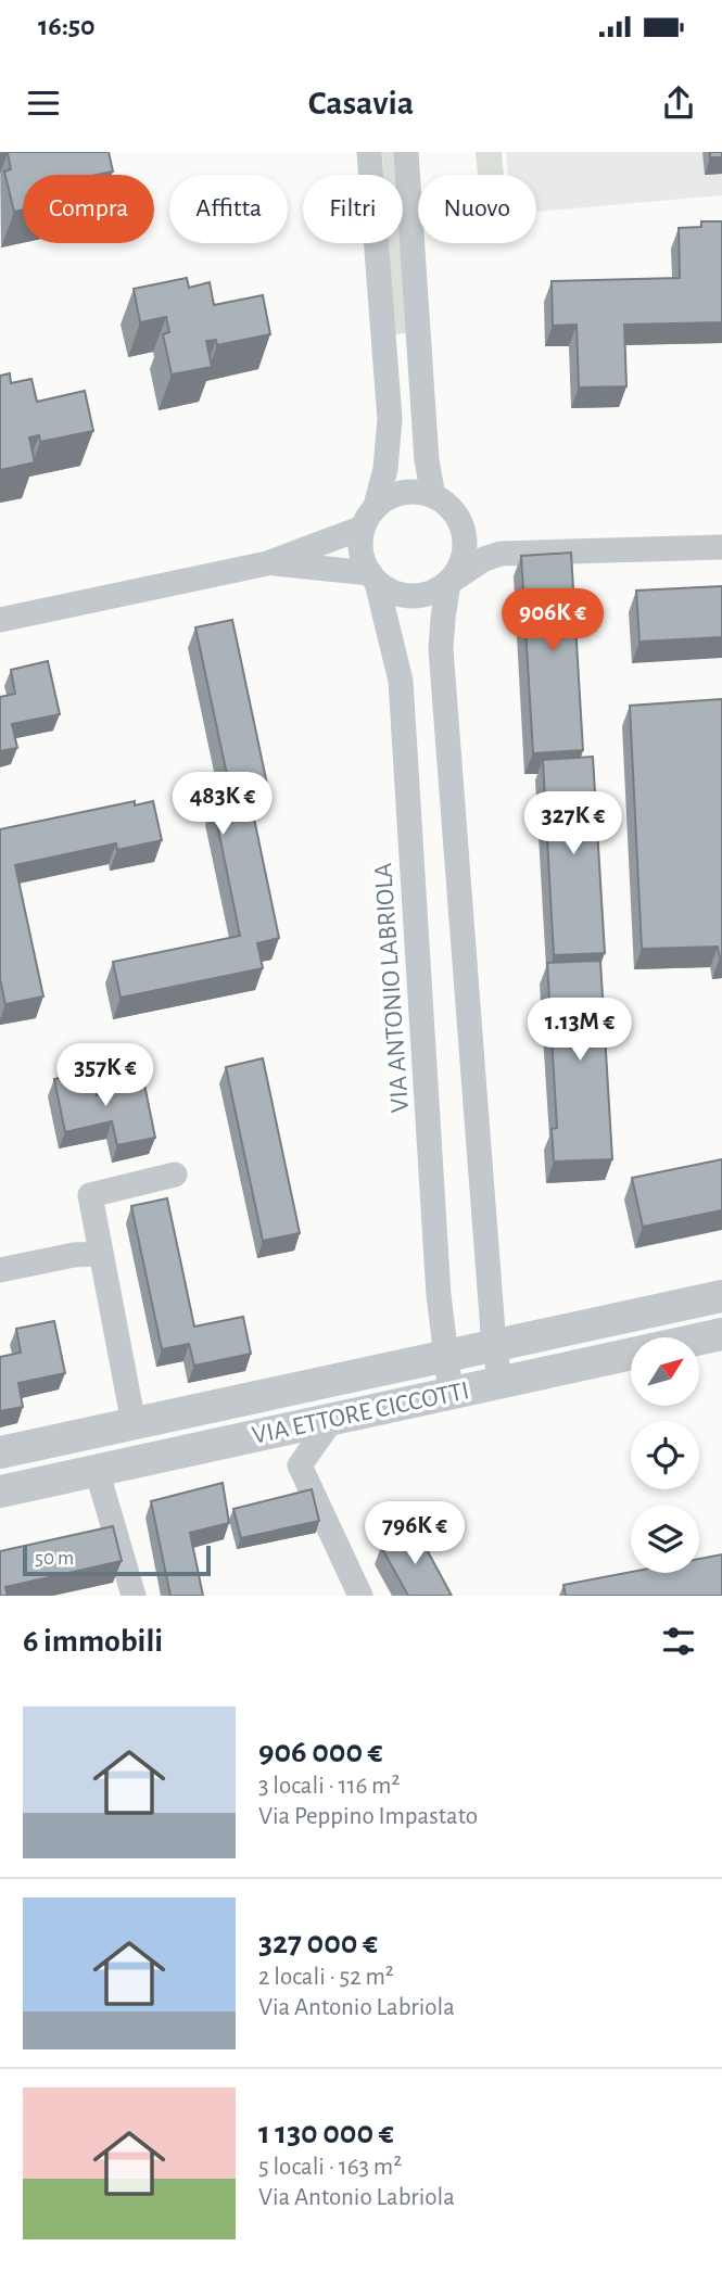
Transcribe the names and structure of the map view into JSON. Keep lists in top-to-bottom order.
{
  "streets": {
    "street": ["VIA ANTONIO LABRIOLA", "VIA ETTORE CICCOTTI"]
  },
  "crossings": [
    ["VIA ANTONIO LABRIOLA", "VIA ETTORE CICCOTTI"]
  ],
  "scale_bar": "50 m",
  "north": "top right",
  "page": {
    "status": "16:50",
    "header": "Casavia",
    "chip": [
      "Compra",
      "Affitta",
      "Filtri",
      "Nuovo"
    ],
    "price": [
      "906K €",
      "483K €",
      "327K €",
      "1.13M €",
      "357K €",
      "796K €"
    ],
    "scale": "50 m",
    "heading": "6 immobili",
    "list": [
      {
        "name": "906 000 €",
        "note": "3 locali · 116 m² · Via Peppino Impastato"
      },
      {
        "name": "327 000 €",
        "note": "2 locali · 52 m² · Via Antonio Labriola"
      },
      {
        "name": "1 130 000 €",
        "note": "5 locali · 163 m² · Via Antonio Labriola"
      }
    ]
  }
}
